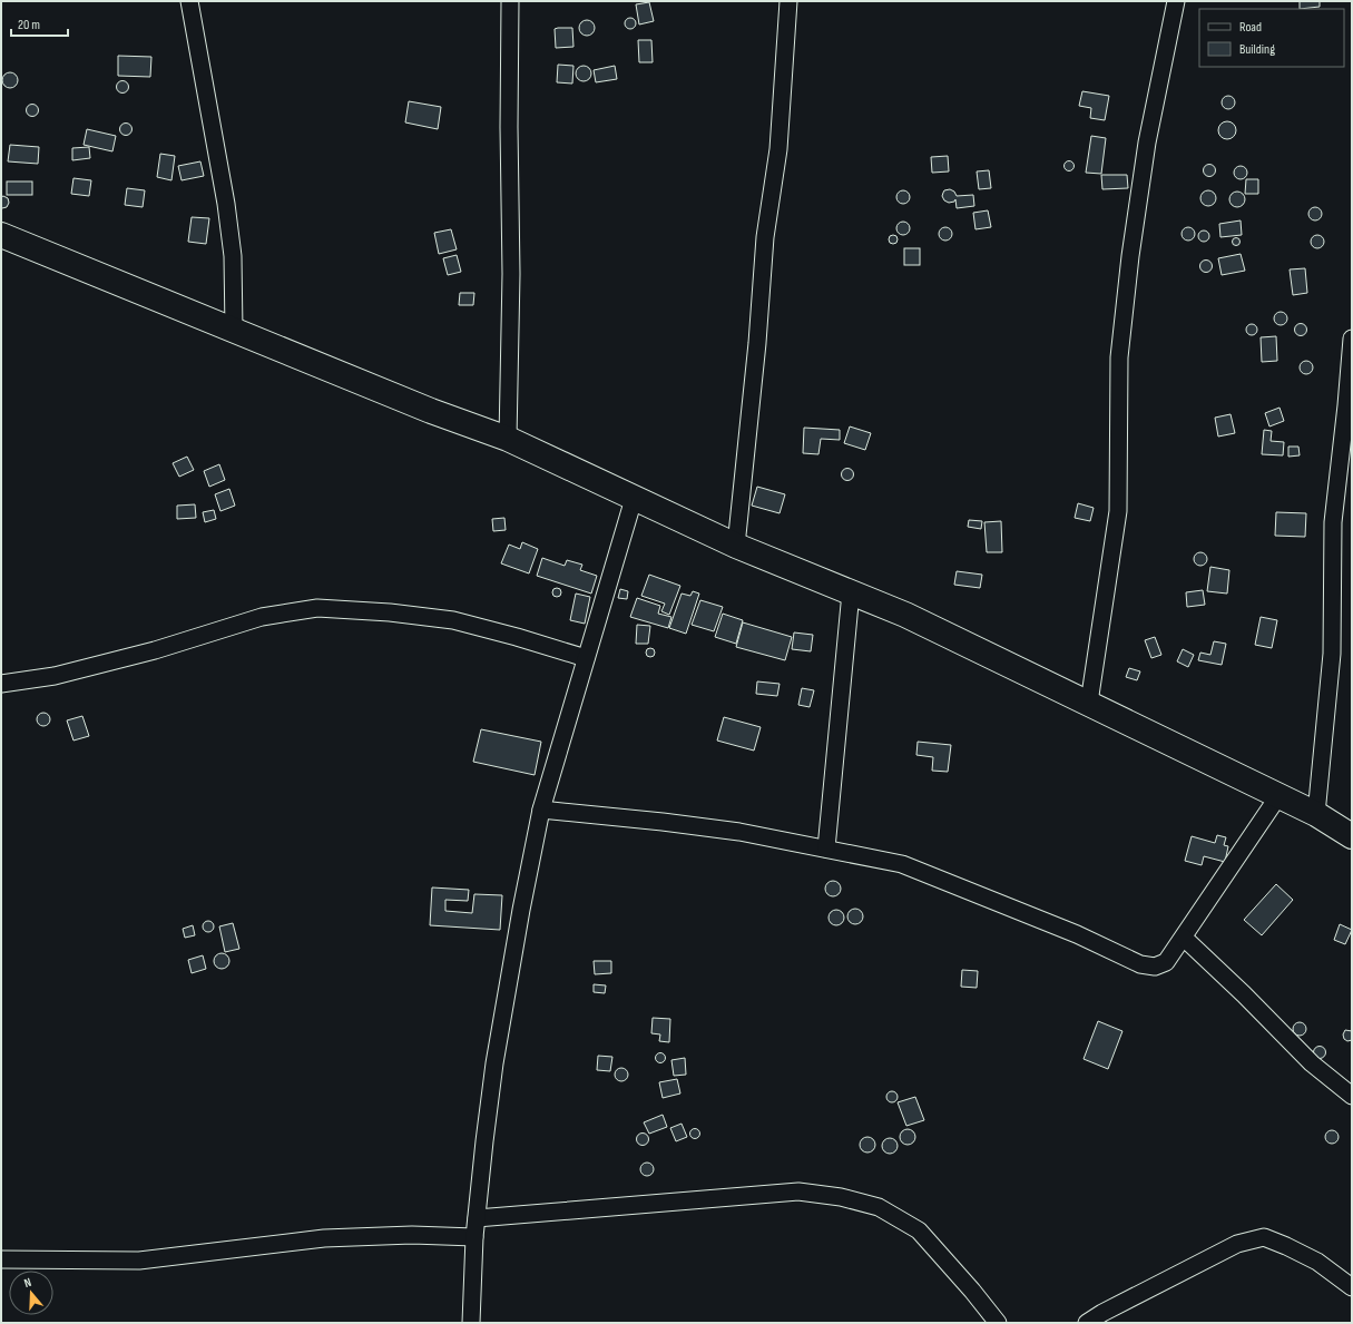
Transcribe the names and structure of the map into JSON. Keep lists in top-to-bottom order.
{
  "legend": ["Road", "Building"],
  "scale_bar": "20 m",
  "north": "top"
}
